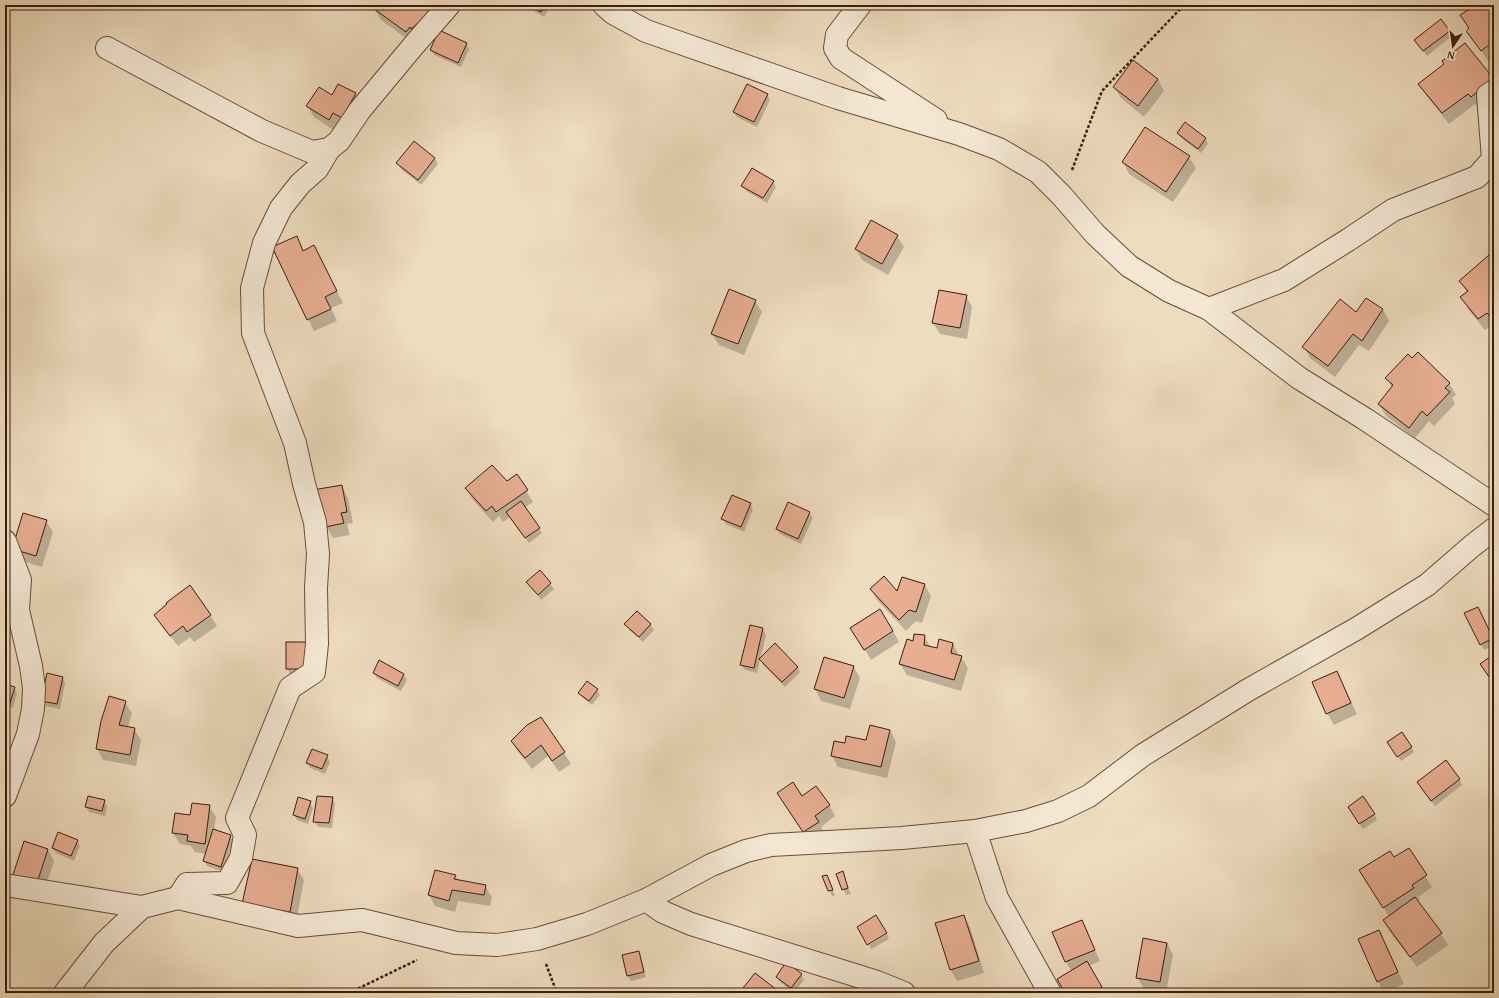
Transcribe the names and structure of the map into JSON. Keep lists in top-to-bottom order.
{
  "north": "bottom"
}
